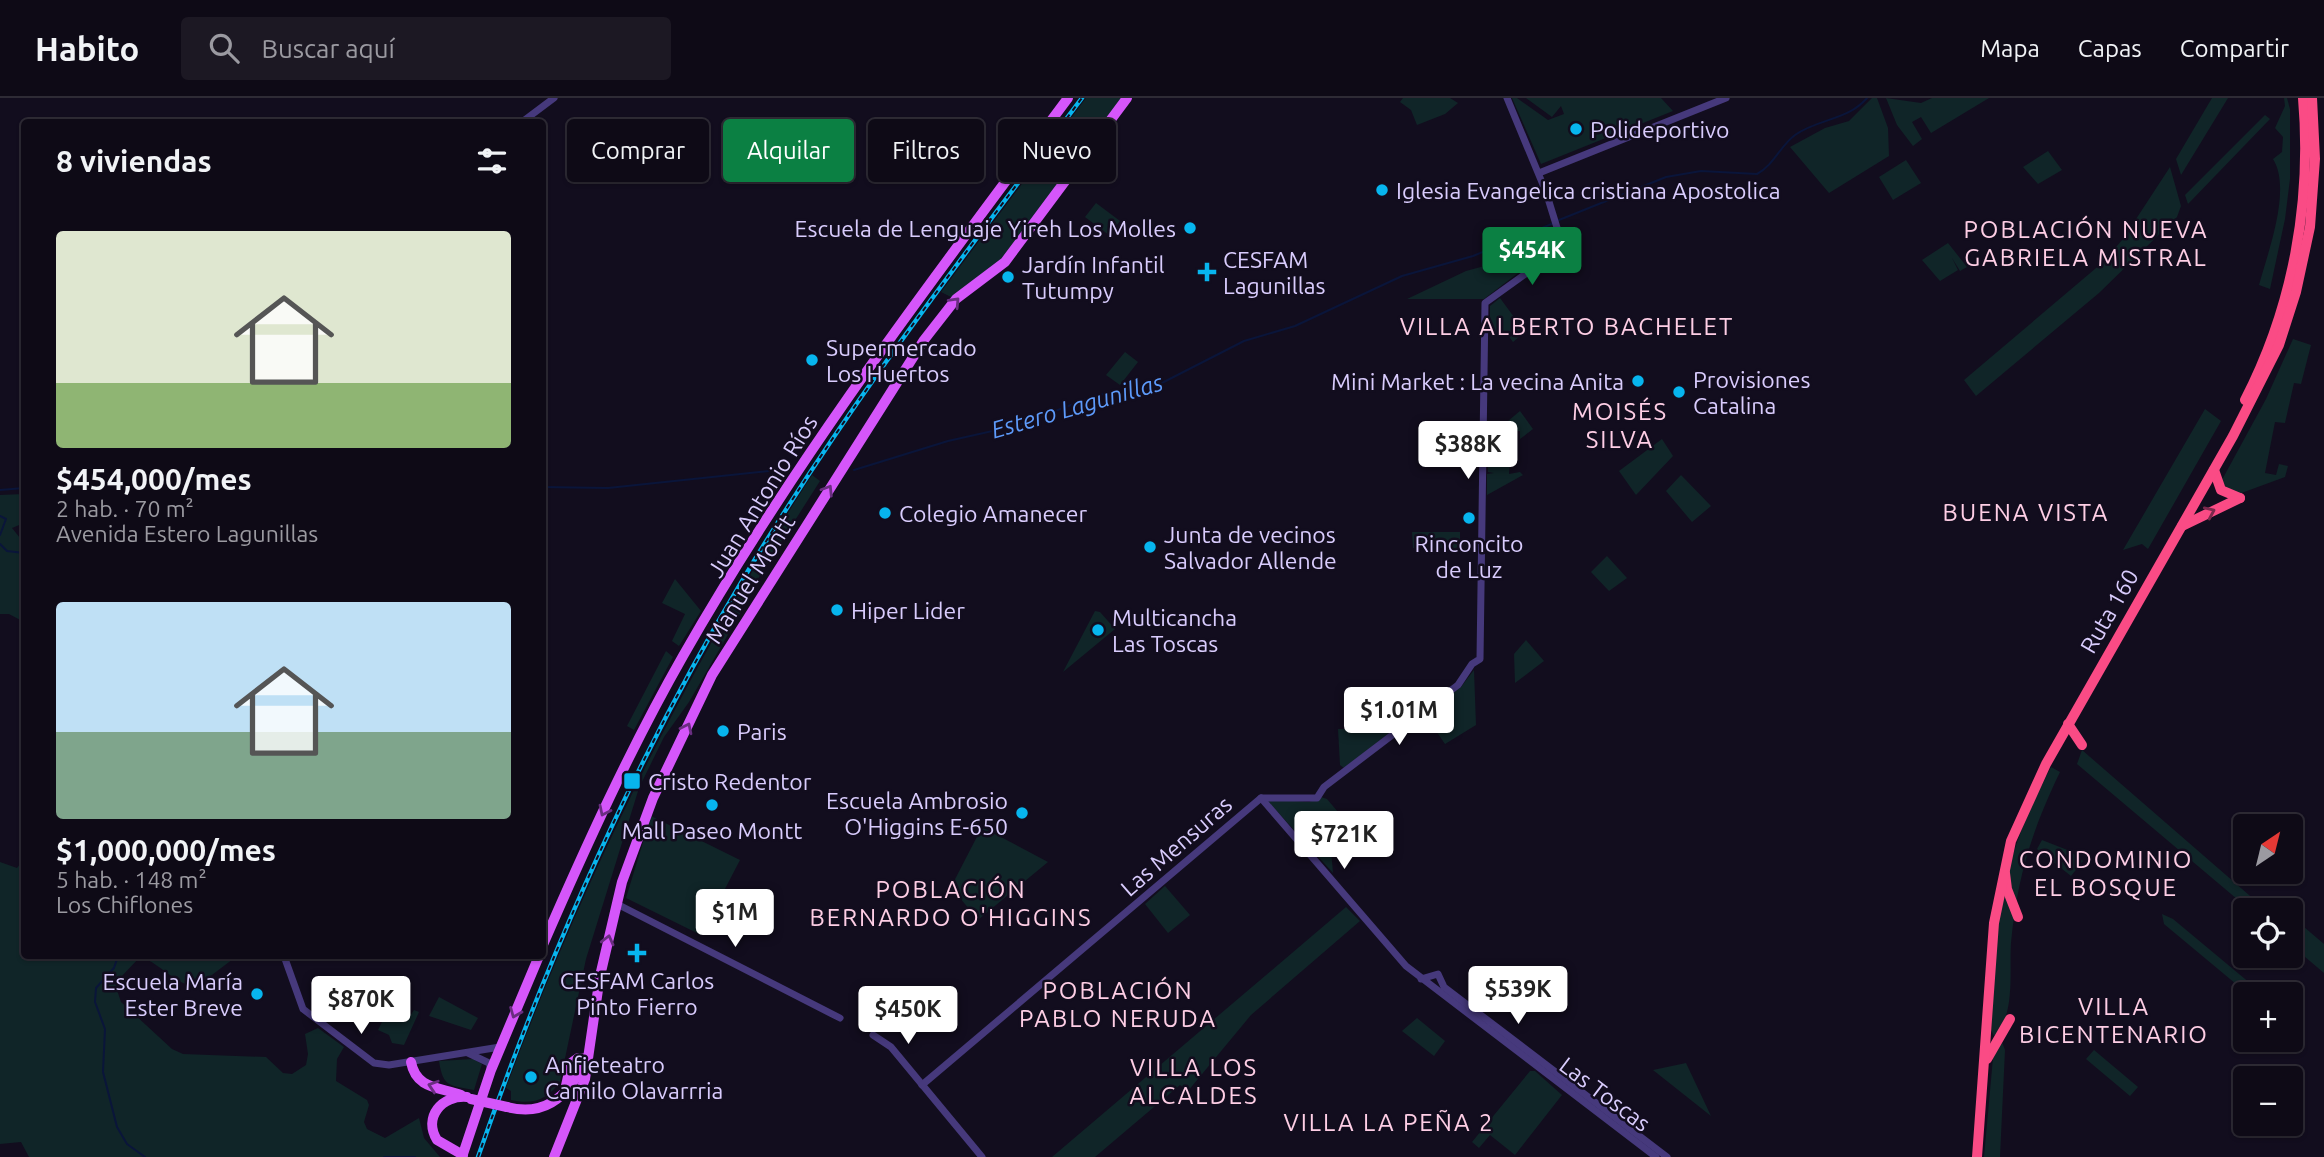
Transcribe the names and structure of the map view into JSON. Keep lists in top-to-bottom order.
{
  "streets": {
    "highway": ["Ruta 160"],
    "main road": ["Juan Antonio Ríos", "Manuel Montt"],
    "street": ["Las Mensuras", "Las Toscas"]
  },
  "crossings": [
    ["Las Mensuras", "Las Toscas"]
  ],
  "one_way": ["Juan Antonio Ríos", "Manuel Montt"],
  "districts": [
    "POBLACIÓN NUEVA GABRIELA MISTRAL",
    "VILLA ALBERTO BACHELET",
    "MOISÉS SILVA",
    "BUENA VISTA",
    "CONDOMINIO EL BOSQUE",
    "POBLACIÓN BERNARDO O'HIGGINS",
    "POBLACIÓN PABLO NERUDA",
    "VILLA BICENTENARIO",
    "VILLA LOS ALCALDES",
    "VILLA LA PEÑA 2"
  ],
  "water": ["Estero Lagunillas"],
  "places": {
    "other": [
      "Polideportivo",
      "Iglesia Evangelica cristiana Apostolica",
      "Escuela de Lenguaje Yireh Los Molles",
      "Jardín Infantil Tutumpy",
      "Supermercado Los Huertos",
      "Mini Market : La vecina Anita",
      "Provisiones Catalina",
      "Colegio Amanecer",
      "Rinconcito de Luz",
      "Junta de vecinos Salvador Allende",
      "Hiper Lider",
      "Multicancha Las Toscas",
      "Paris",
      "Mall Paseo Montt",
      "Escuela Ambrosio O'Higgins E-650",
      "Escuela María Ester Breve",
      "Anfieteatro Camilo Olavarrria"
    ],
    "health": ["CESFAM Lagunillas", "CESFAM Carlos Pinto Fierro"],
    "transit": ["Cristo Redentor"]
  },
  "north": "top right",
  "page": {
    "header": "Habito",
    "search": "Buscar aquí",
    "nav": ["Mapa", "Capas", "Compartir"],
    "chip": [
      "Comprar",
      "Alquilar",
      "Filtros",
      "Nuevo"
    ],
    "heading": "8 viviendas",
    "list": [
      {
        "name": "$454,000/mes",
        "note": "2 hab. · 70 m² · Avenida Estero Lagunillas"
      },
      {
        "name": "$1,000,000/mes",
        "note": "5 hab. · 148 m² · Los Chiflones"
      }
    ],
    "price": [
      "$454K",
      "$388K",
      "$1.01M",
      "$721K",
      "$1M",
      "$539K",
      "$870K",
      "$450K"
    ],
    "map_buttons": ["+", "−"]
  }
}
